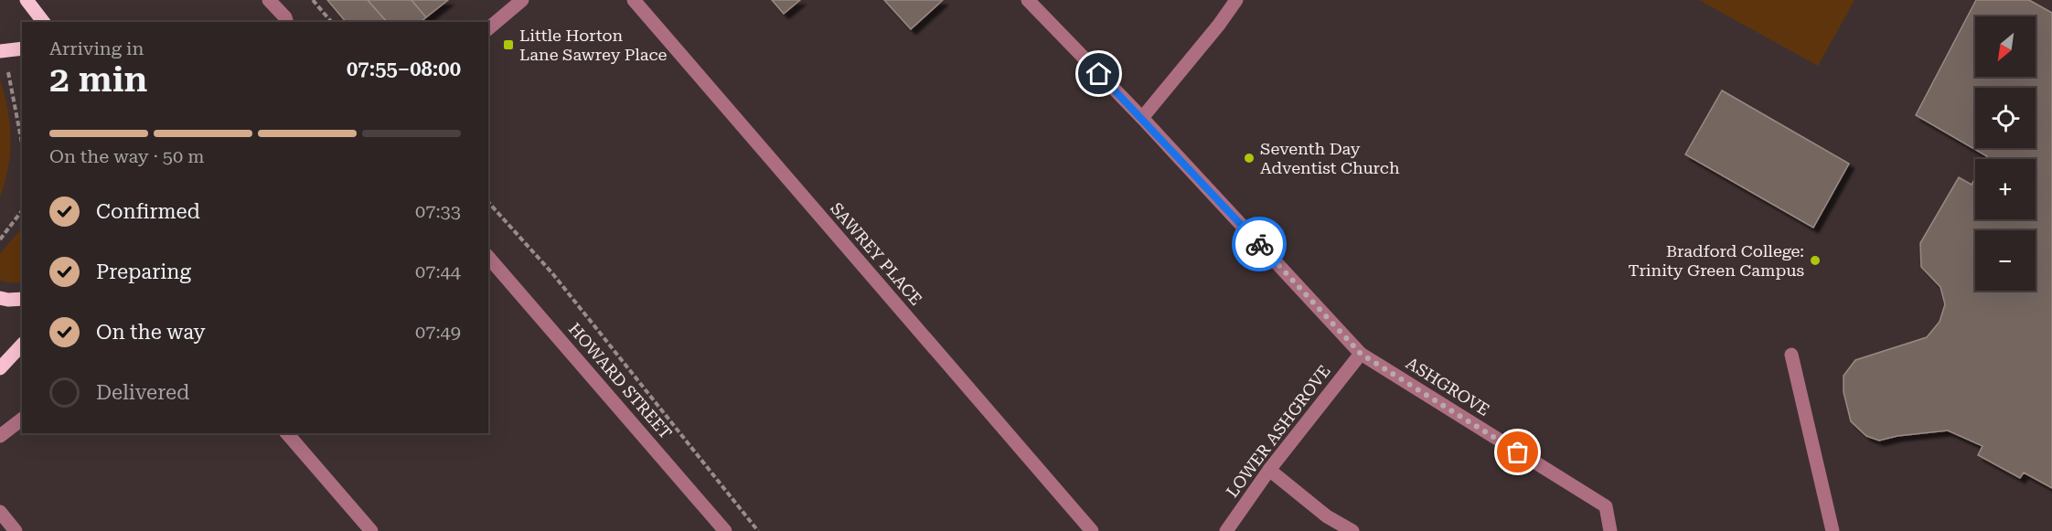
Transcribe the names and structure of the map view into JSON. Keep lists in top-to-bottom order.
{
  "streets": {
    "street": [
      "SAWREY PLACE",
      "HOWARD STREET",
      "ASHGROVE",
      "LOWER ASHGROVE"
    ]
  },
  "crossings": [
    ["ASHGROVE", "LOWER ASHGROVE"]
  ],
  "places": {
    "transit": ["Little Horton Lane Sawrey Place"],
    "other": ["Seventh Day Adventist Church", "Bradford College: Trinity Green Campus"]
  },
  "north": "bottom left",
  "page": {
    "map_buttons": ["+", "−"],
    "heading": ["2 min", "Arriving in", "07:55–08:00"],
    "bar": "On the way · 50 m",
    "list": [
      ["Confirmed", "07:33"],
      ["Preparing", "07:44"],
      ["On the way", "07:49"],
      "Delivered"
    ]
  }
}
